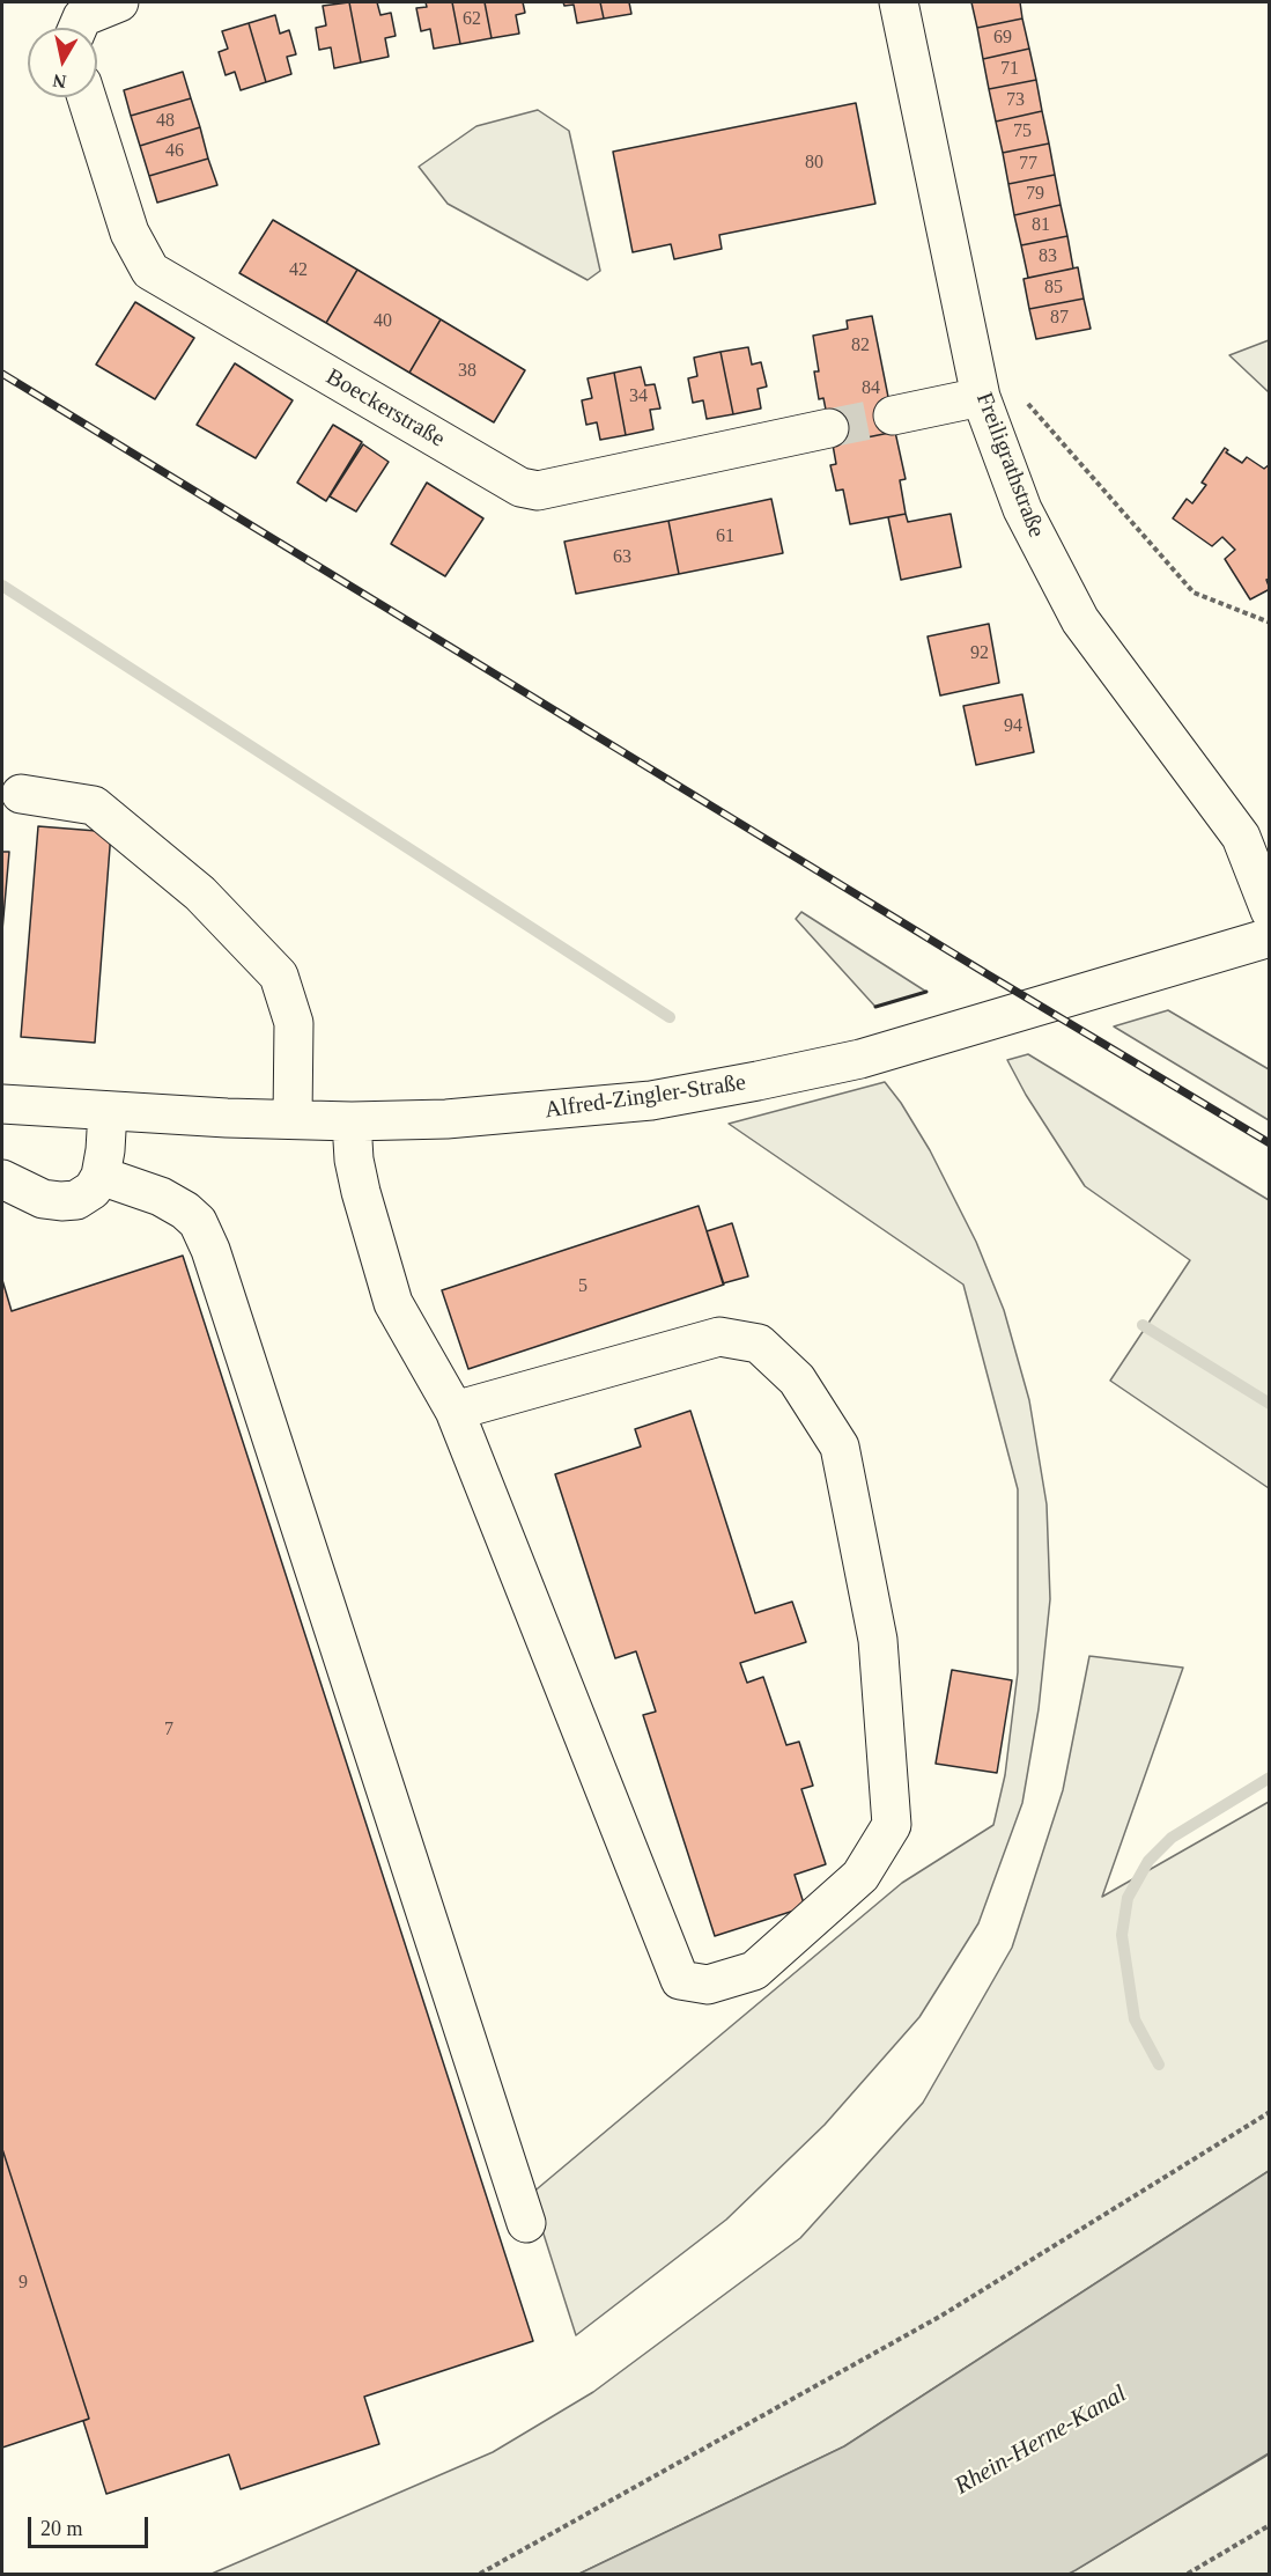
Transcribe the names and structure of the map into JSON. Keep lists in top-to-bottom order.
{
  "streets": {
    "street": ["Boeckerstraße", "Freiligrathstraße", "Alfred-Zingler-Straße"]
  },
  "water": ["Rhein-Herne-Kanal"],
  "house_numbers": [
    "62",
    "69",
    "71",
    "73",
    "48",
    "75",
    "46",
    "80",
    "77",
    "79",
    "81",
    "83",
    "42",
    "85",
    "87",
    "40",
    "82",
    "38",
    "84",
    "34",
    "61",
    "63",
    "92",
    "94",
    "5",
    "7",
    "9"
  ],
  "scale_bar": "20 m",
  "north": "bottom"
}
